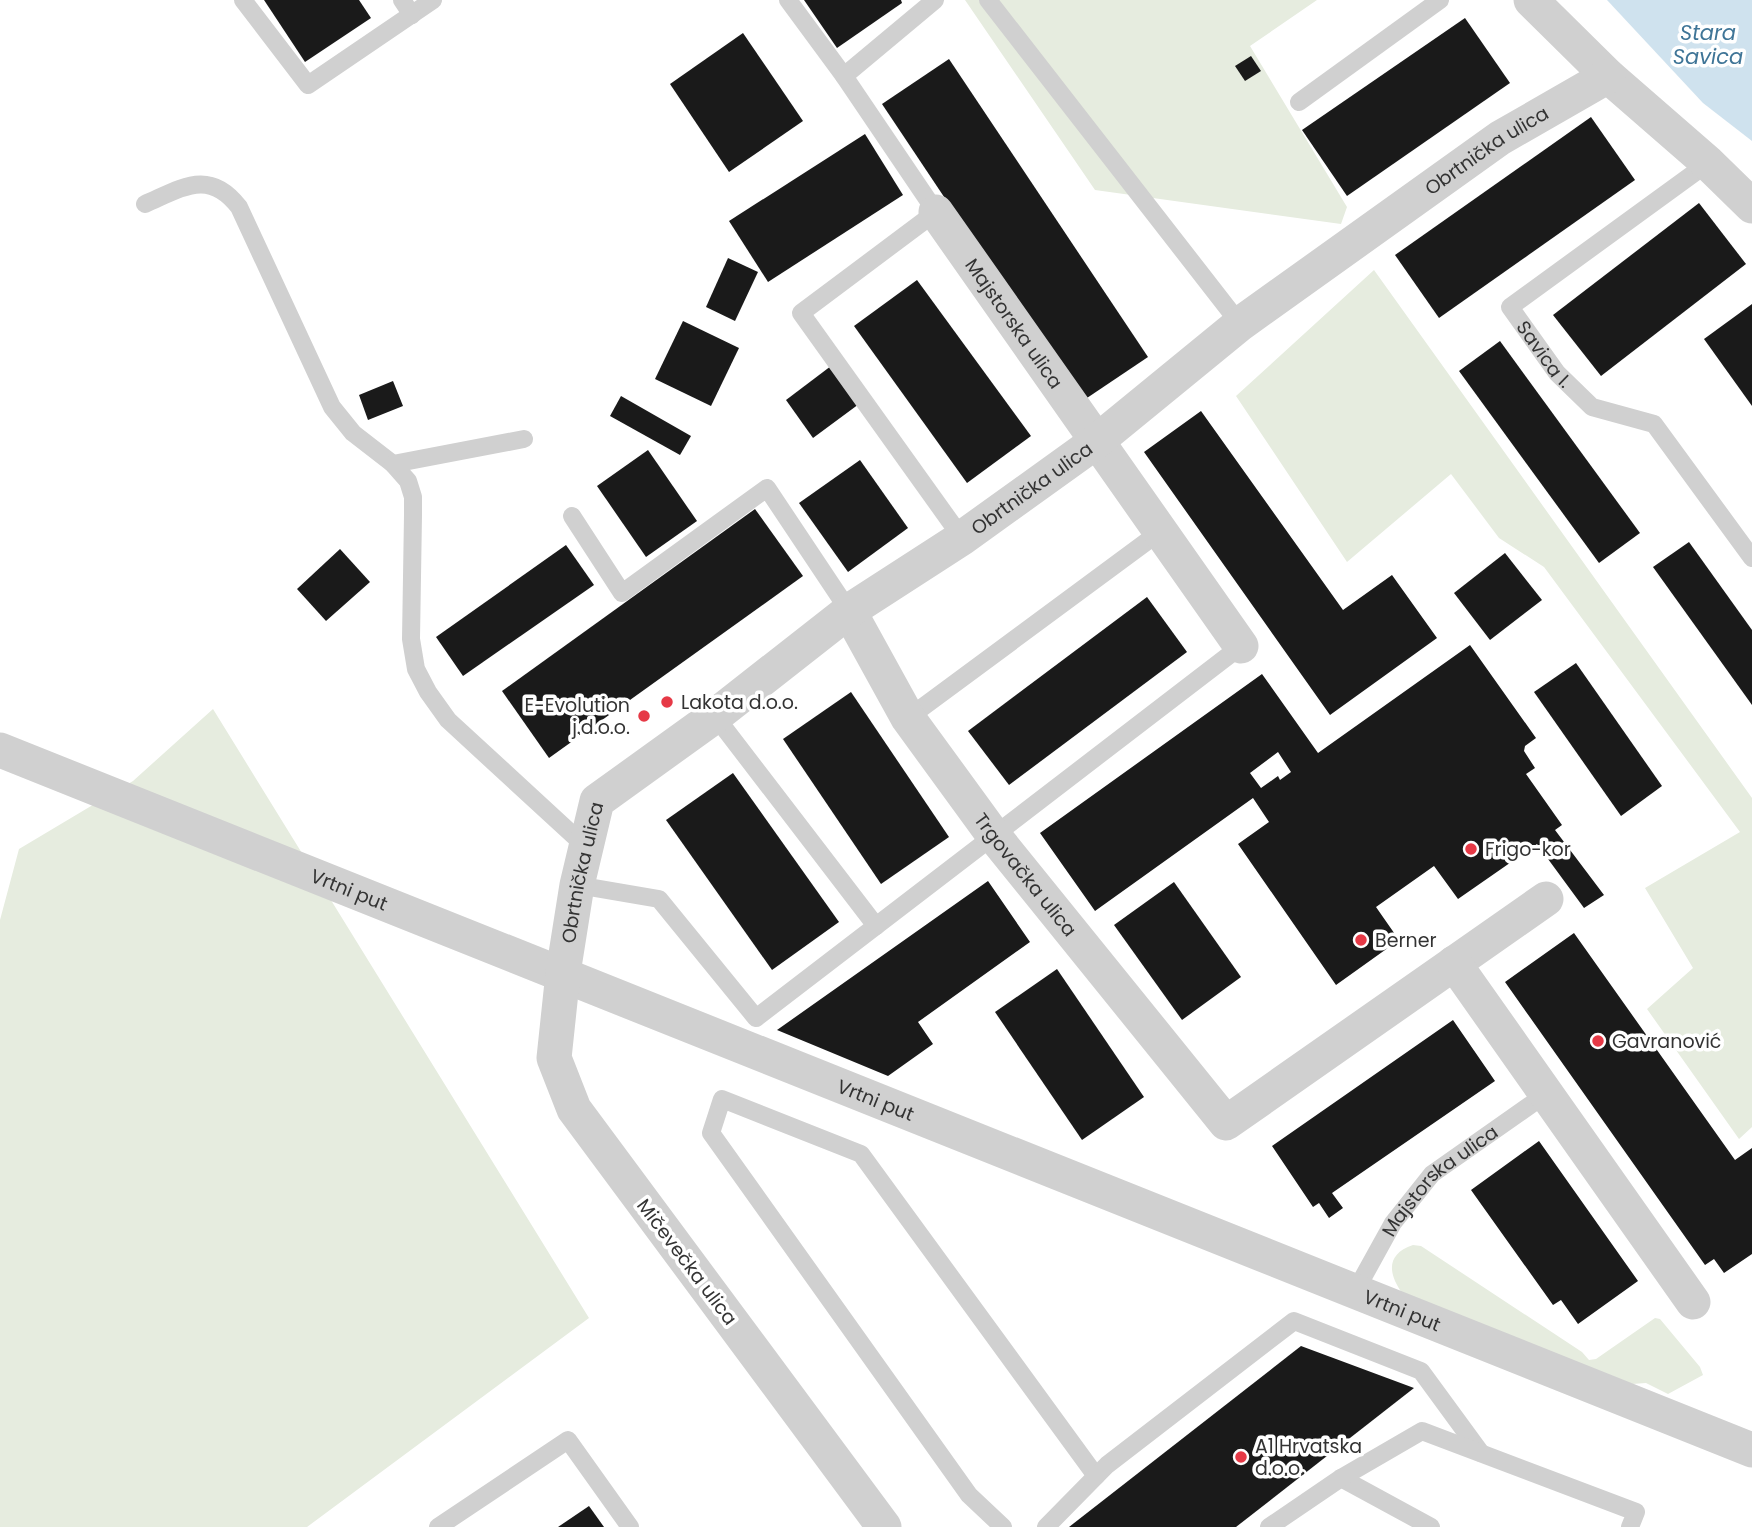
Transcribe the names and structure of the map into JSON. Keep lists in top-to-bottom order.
{
  "streets": {
    "street": [
      "Obrtnička ulica",
      "Majstorska ulica",
      "Trgovačka ulica",
      "Vrtni put",
      "Mičevečka ulica"
    ],
    "lane": ["Savica I."]
  },
  "crossings": [
    ["Obrtnička ulica", "Majstorska ulica"],
    ["Obrtnička ulica", "Trgovačka ulica"],
    ["Obrtnička ulica", "Vrtni put"],
    ["Obrtnička ulica", "Mičevečka ulica"],
    ["Majstorska ulica", "Vrtni put"],
    ["Vrtni put", "Mičevečka ulica"]
  ],
  "water": ["Stara Savica"],
  "places": [
    "Lakota d.o.o.",
    "E-Evolution j.d.o.o.",
    "Frigo-kor",
    "Berner",
    "Gavranović",
    "A1 Hrvatska d.o.o."
  ]
}
